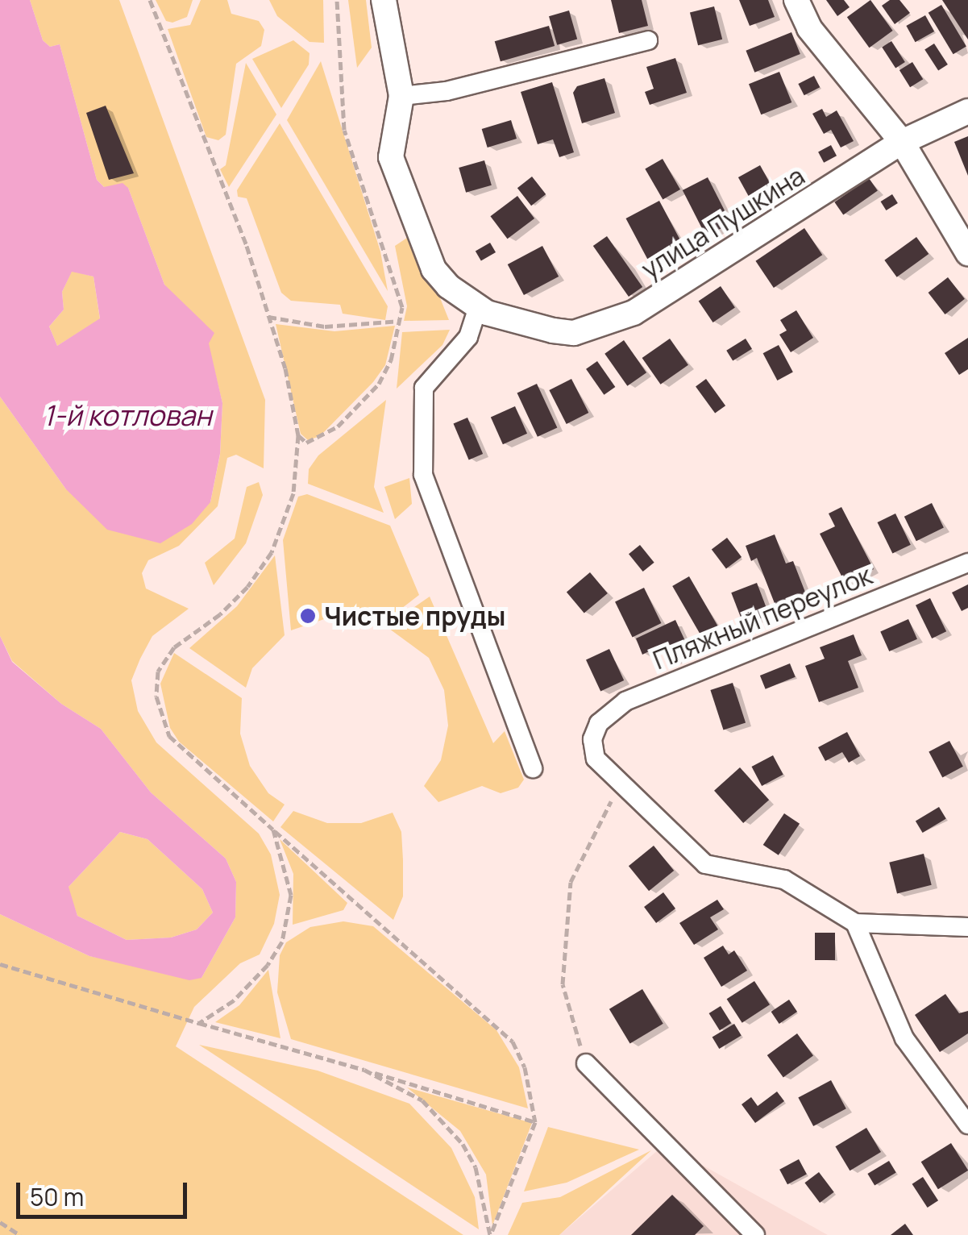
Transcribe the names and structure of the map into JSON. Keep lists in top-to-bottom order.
{
  "streets": {
    "street": ["улица Пушкина", "Пляжный переулок"]
  },
  "water": ["1-й котлован"],
  "places": ["Чистые пруды"],
  "scale_bar": "50 m"
}
